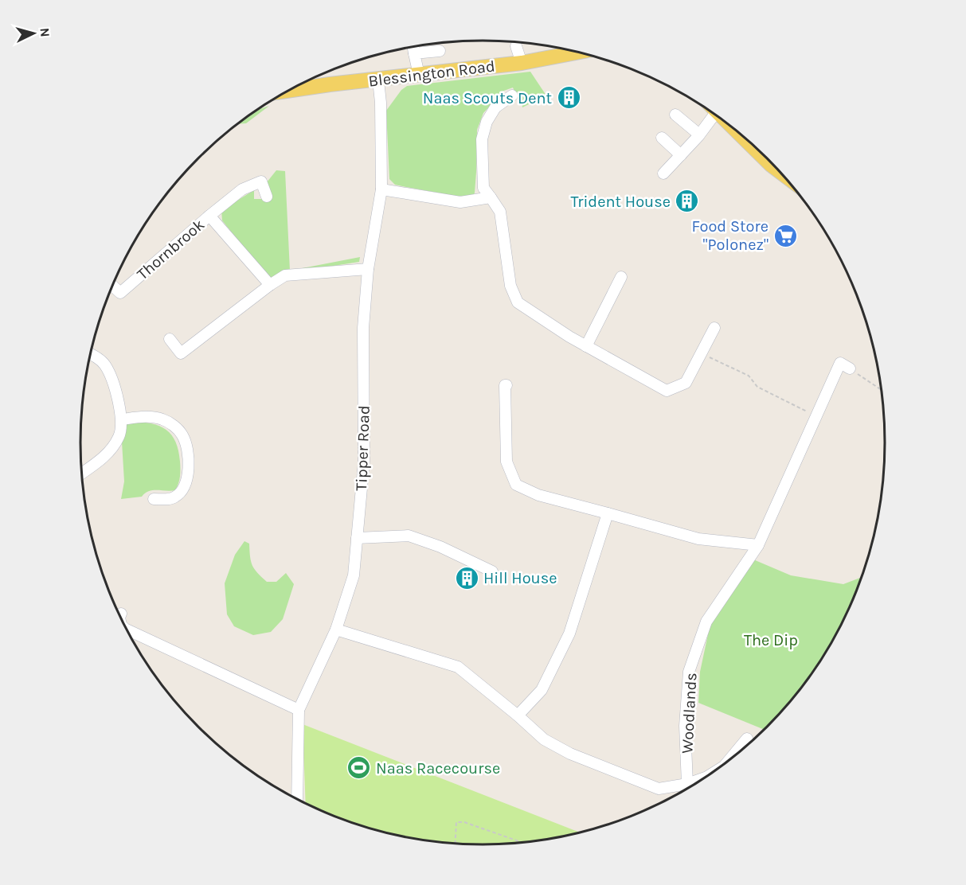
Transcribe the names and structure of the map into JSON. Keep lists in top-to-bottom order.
{
  "streets": {
    "main road": ["Blessington Road"],
    "street": ["Thornbrook", "Tipper Road", "Woodlands"]
  },
  "crossings": [
    ["Blessington Road", "Tipper Road"]
  ],
  "parks": ["The Dip"],
  "places": {
    "building": ["Naas Scouts Dent", "Trident House", "Hill House"],
    "supermarket": ["Food Store \"Polonez\""],
    "sports": ["Naas Racecourse"]
  },
  "north": "right"
}
